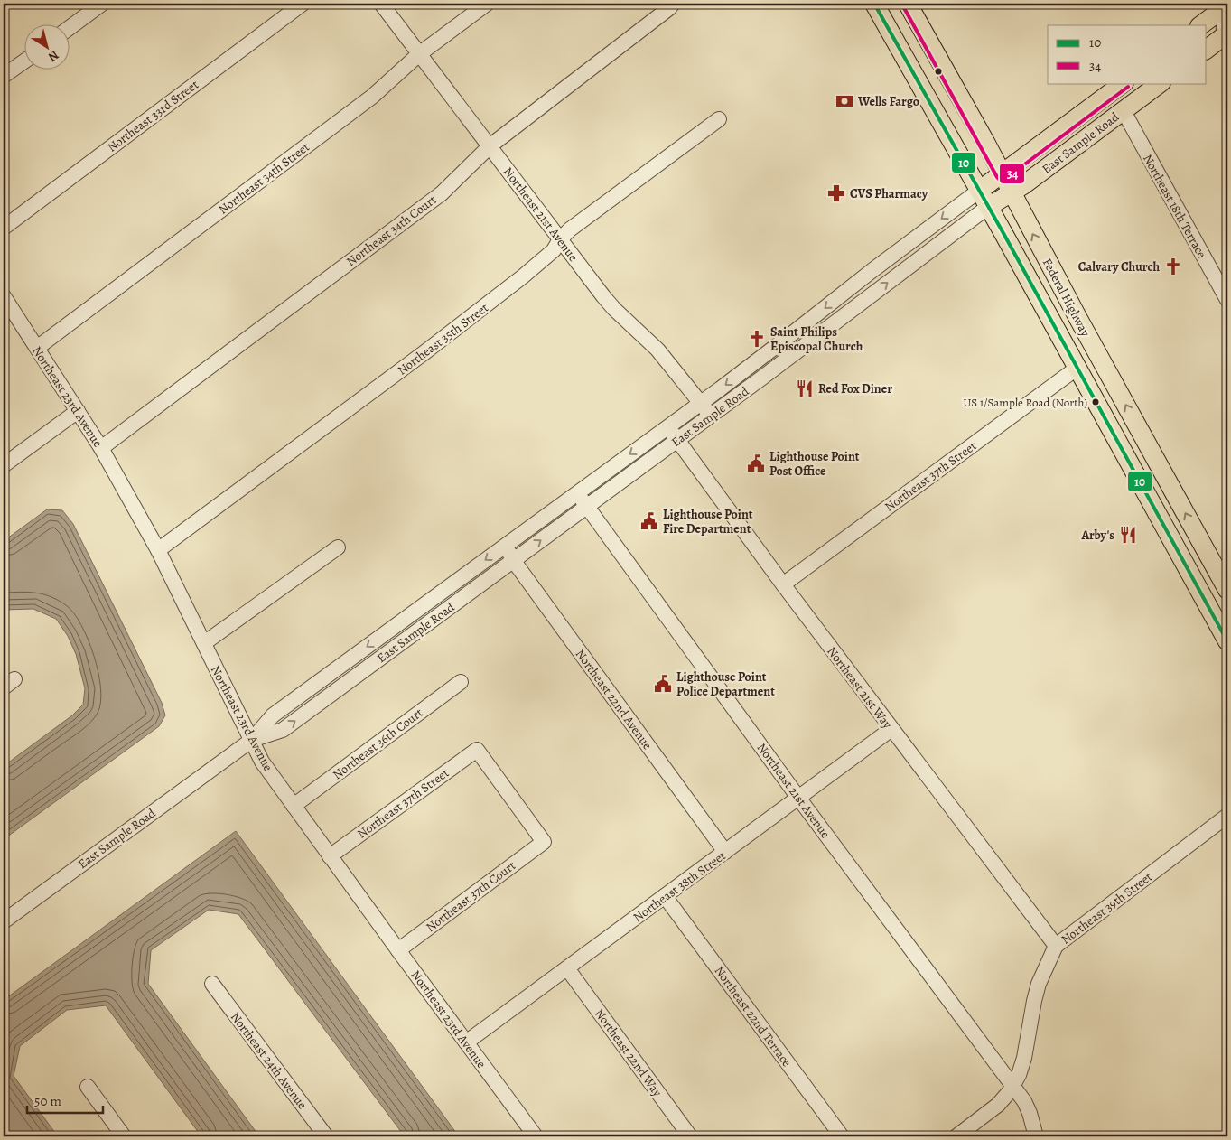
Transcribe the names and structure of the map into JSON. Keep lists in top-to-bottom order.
{
  "streets": {
    "main road": ["East Sample Road", "Federal Highway"],
    "street": [
      "Northeast 33rd Street",
      "Northeast 34th Street",
      "Northeast 18th Terrace",
      "Northeast 21st Avenue",
      "Northeast 34th Court",
      "Northeast 35th Street",
      "Northeast 23rd Avenue",
      "Northeast 37th Street",
      "Northeast 21st Way",
      "Northeast 22nd Avenue",
      "Northeast 36th Court",
      "Northeast 38th Street",
      "Northeast 37th Court",
      "Northeast 39th Street",
      "Northeast 22nd Terrace",
      "Northeast 22nd Way",
      "Northeast 24th Avenue"
    ]
  },
  "crossings": [
    ["East Sample Road", "Northeast 18th Terrace"],
    ["East Sample Road", "Northeast 21st Avenue"],
    ["East Sample Road", "Federal Highway"],
    ["East Sample Road", "Northeast 23rd Avenue"],
    ["East Sample Road", "Northeast 21st Way"],
    ["East Sample Road", "Northeast 22nd Avenue"],
    ["Northeast 34th Street", "Northeast 21st Avenue"],
    ["Northeast 34th Street", "Northeast 23rd Avenue"],
    ["Northeast 21st Avenue", "Northeast 34th Court"],
    ["Northeast 21st Avenue", "Northeast 35th Street"],
    ["Northeast 21st Avenue", "Northeast 38th Street"],
    ["Northeast 21st Avenue", "Northeast 39th Street"],
    ["Northeast 34th Court", "Northeast 23rd Avenue"],
    ["Federal Highway", "Northeast 37th Street"],
    ["Northeast 35th Street", "Northeast 23rd Avenue"],
    ["Northeast 23rd Avenue", "Northeast 37th Street"],
    ["Northeast 23rd Avenue", "Northeast 36th Court"],
    ["Northeast 23rd Avenue", "Northeast 38th Street"],
    ["Northeast 23rd Avenue", "Northeast 37th Court"],
    ["Northeast 37th Street", "Northeast 21st Way"],
    ["Northeast 37th Street", "Northeast 37th Court"],
    ["Northeast 21st Way", "Northeast 38th Street"],
    ["Northeast 21st Way", "Northeast 39th Street"],
    ["Northeast 22nd Avenue", "Northeast 38th Street"],
    ["Northeast 38th Street", "Northeast 22nd Terrace"],
    ["Northeast 38th Street", "Northeast 22nd Way"]
  ],
  "places": {
    "bank": ["Wells Fargo"],
    "pharmacy": ["CVS Pharmacy"],
    "church": ["Calvary Church", "Saint Philips Episcopal Church"],
    "restaurant": ["Red Fox Diner", "Arby's"],
    "other": ["US 1/Sample Road (North)"],
    "public building": ["Lighthouse Point Post Office", "Lighthouse Point Fire Department", "Lighthouse Point Police Department"]
  },
  "lines": ["transit line 10", "transit line 34"],
  "legend": ["10", "34"],
  "scale_bar": "50 m",
  "north": "bottom right"
}
